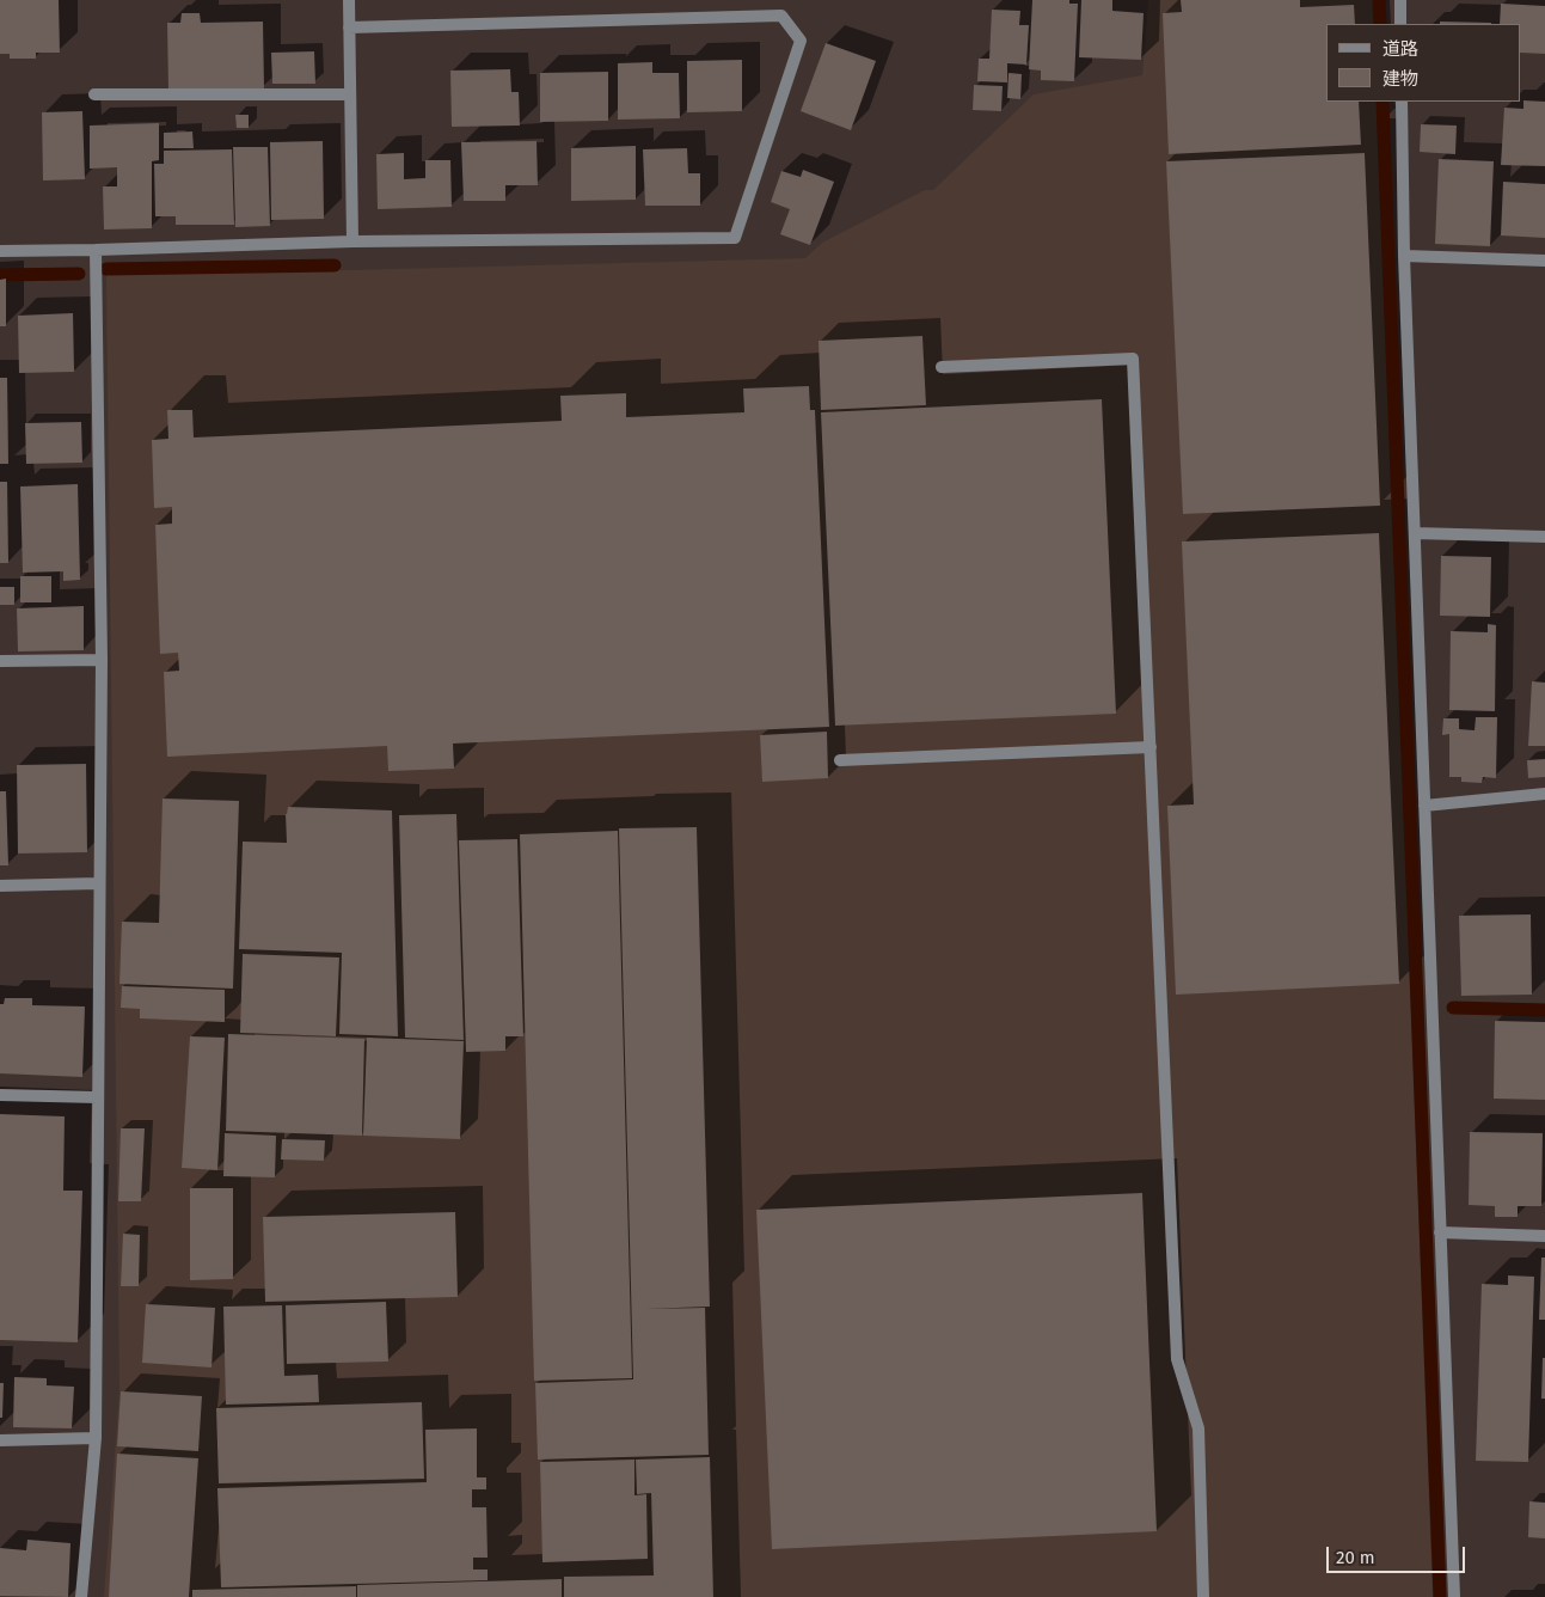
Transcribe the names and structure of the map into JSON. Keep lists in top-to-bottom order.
{
  "legend": ["道路", "建物"],
  "scale_bar": "20 m"
}
